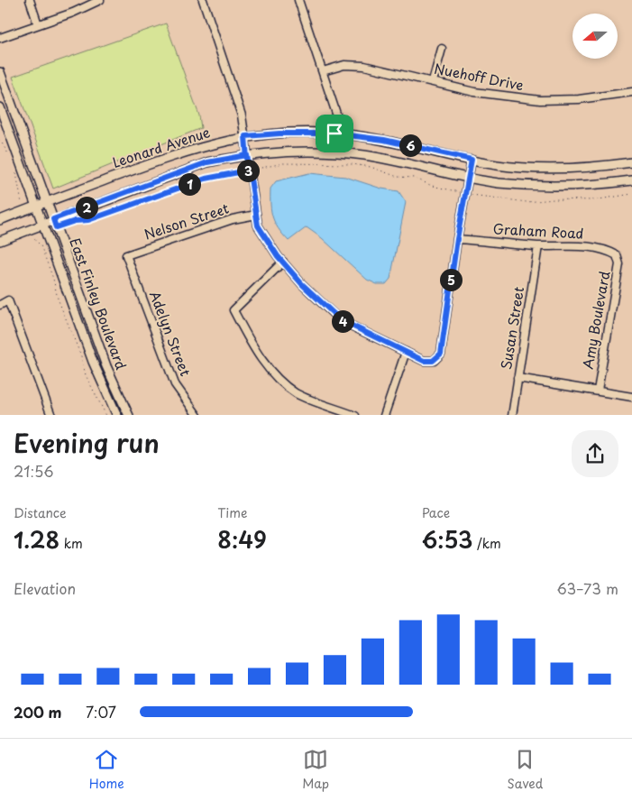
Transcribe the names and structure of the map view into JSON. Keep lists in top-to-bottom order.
{
  "streets": {
    "street": [
      "Nuehoff Drive",
      "Leonard Avenue",
      "Nelson Street",
      "Graham Road",
      "East Finley Boulevard",
      "Amy Boulevard",
      "Susan Street",
      "Adelyn Street"
    ]
  },
  "crossings": [
    ["Leonard Avenue", "East Finley Boulevard"],
    ["Nelson Street", "Adelyn Street"],
    ["Graham Road", "Amy Boulevard"],
    ["Graham Road", "Susan Street"]
  ],
  "north": "left",
  "page": {
    "pins": [
      "6",
      "3",
      "1",
      "2",
      "5",
      "4"
    ],
    "heading": ["Evening run", "21:56"],
    "stats": [
      ["Distance", "1.28 km"],
      ["Time", "8:49"],
      ["Pace", "6:53 /km"]
    ],
    "chart": ["Elevation", "63–73 m"],
    "list": [
      {
        "name": "200 m",
        "note": "7:07"
      }
    ],
    "tabs": ["Home", "Map", "Saved"]
  }
}
